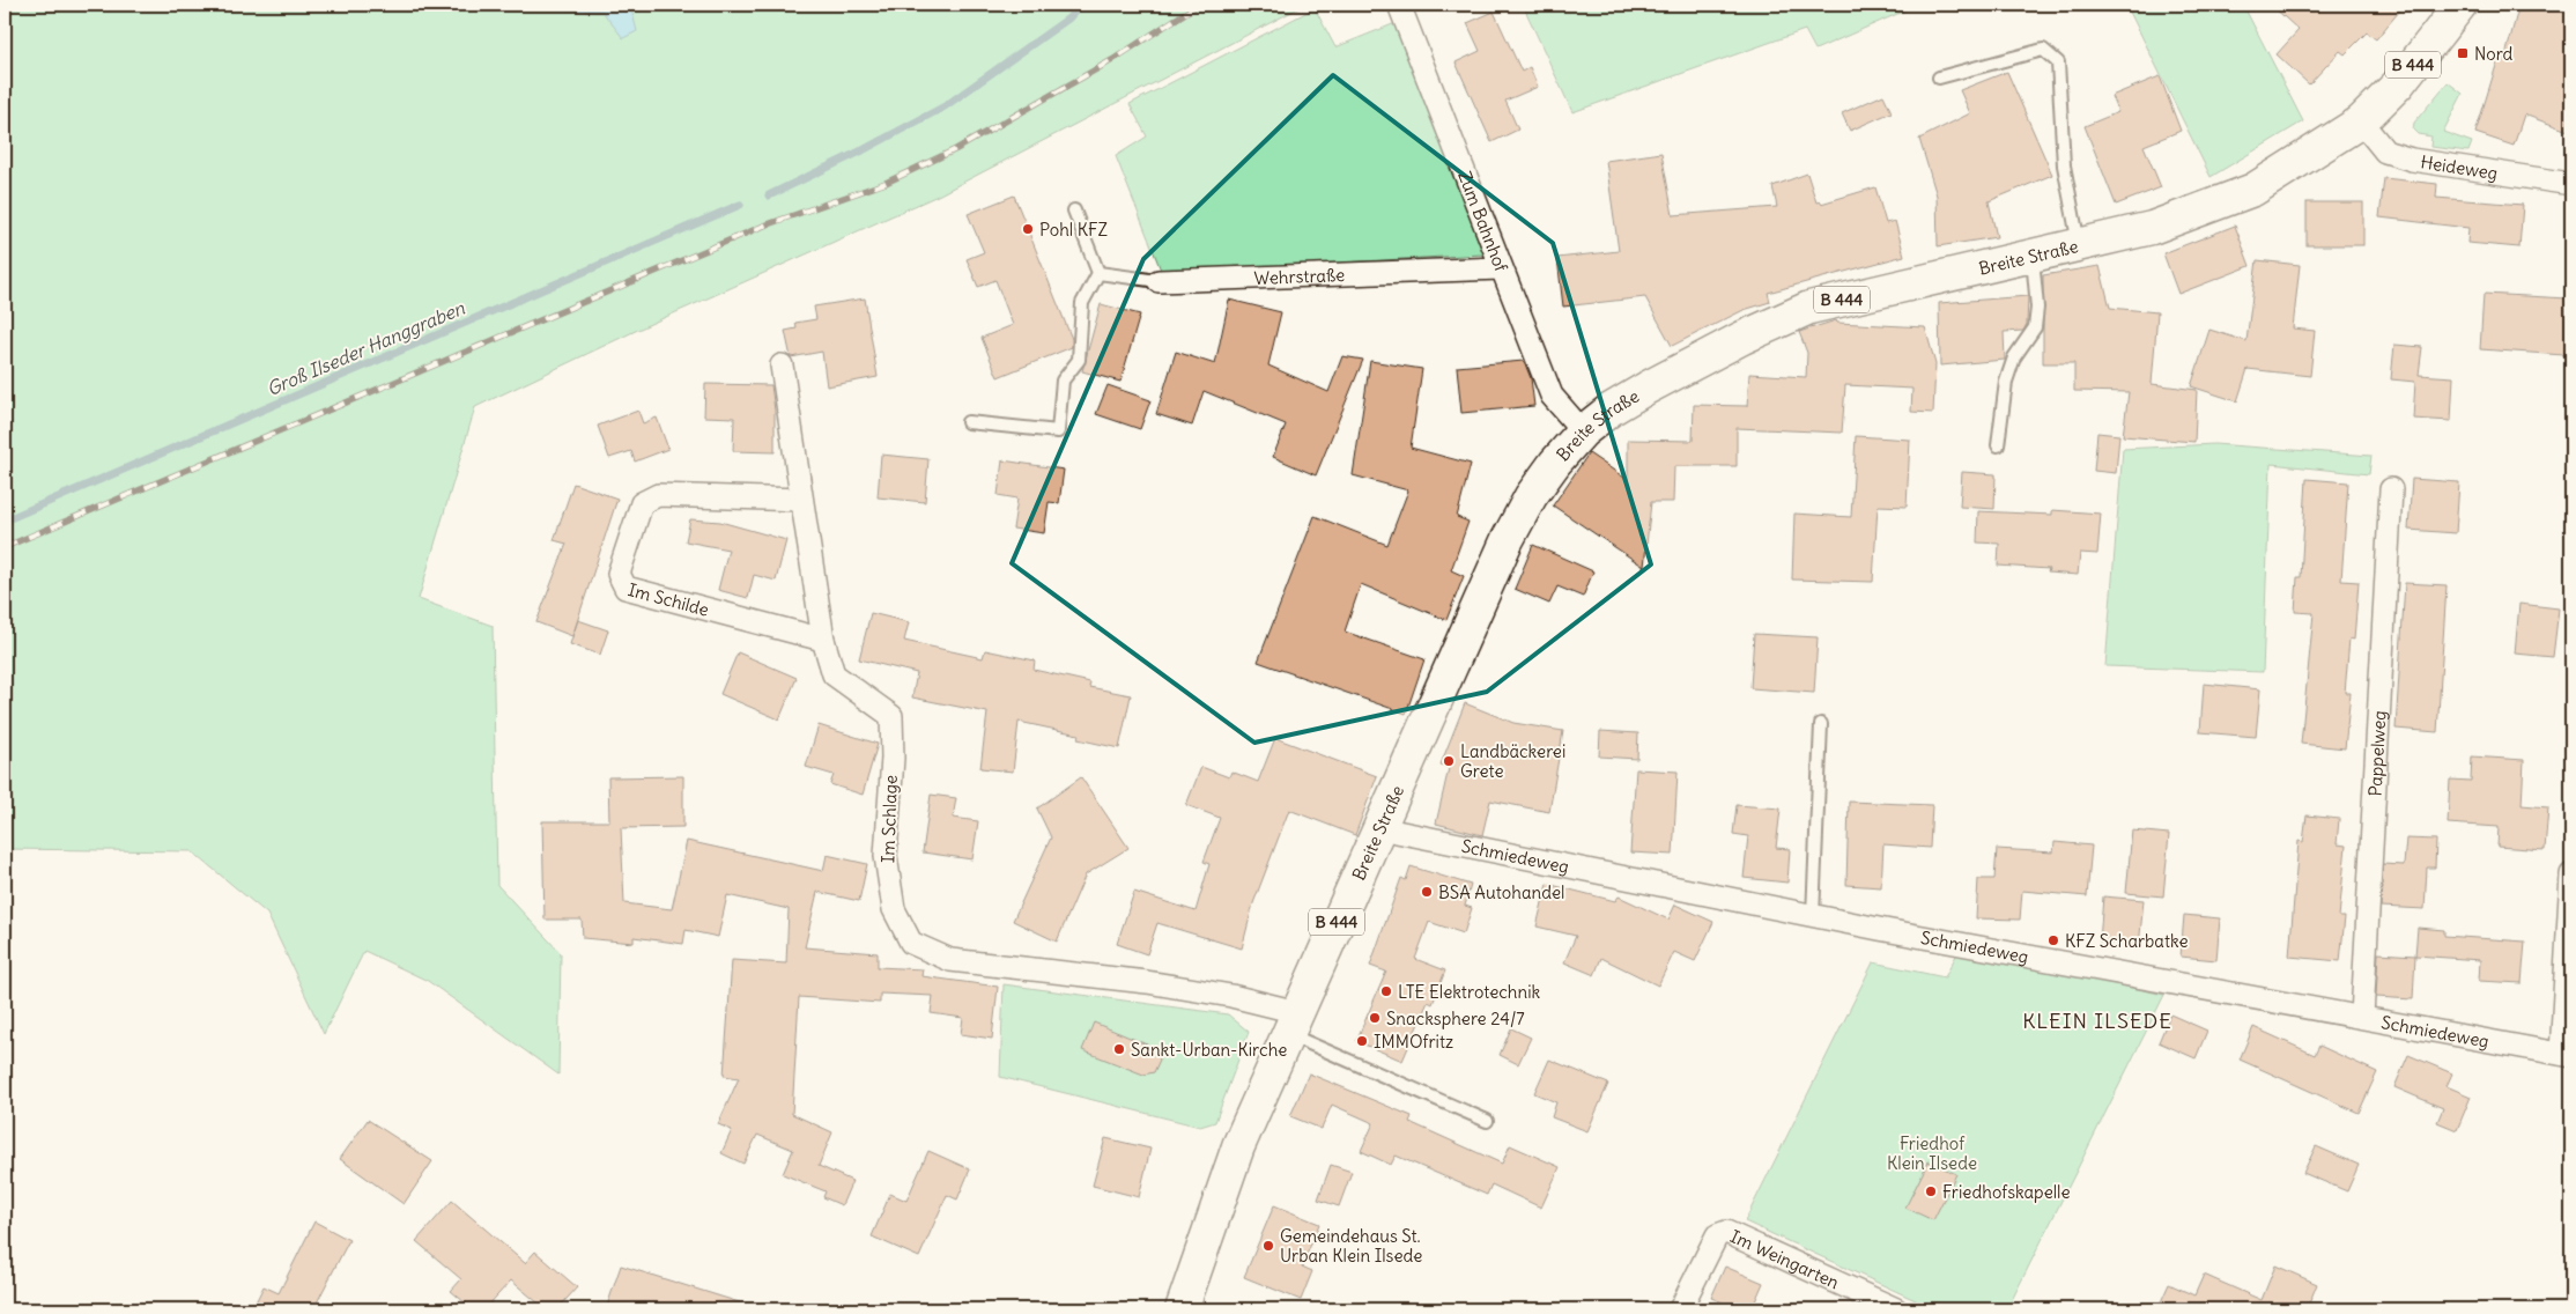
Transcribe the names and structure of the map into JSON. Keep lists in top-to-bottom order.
{
  "streets": {
    "main road": ["B 444", "Breite Straße"],
    "street": [
      "Heideweg",
      "Zum Bahnhof",
      "Wehrstraße",
      "Im Schilde",
      "Pappelweg",
      "Im Schlage",
      "Schmiedeweg",
      "Im Weingarten"
    ]
  },
  "crossings": [
    ["Heideweg", "Breite Straße"],
    ["Zum Bahnhof", "Breite Straße"],
    ["Zum Bahnhof", "Wehrstraße"],
    ["Breite Straße", "Im Schlage"],
    ["Breite Straße", "Schmiedeweg"],
    ["Im Schilde", "Im Schlage"],
    ["Pappelweg", "Schmiedeweg"]
  ],
  "districts": ["KLEIN ILSEDE"],
  "water": ["Groß Ilseder Hanggraben"],
  "parks": ["Friedhof Klein Ilsede"],
  "places": {
    "transit": ["Nord"],
    "other": [
      "Pohl KFZ",
      "Landbäckerei Grete",
      "BSA Autohandel",
      "KFZ Scharbatke",
      "LTE Elektrotechnik",
      "Snacksphere 24/7",
      "IMMOfritz",
      "Sankt-Urban-Kirche",
      "Friedhofskapelle",
      "Gemeindehaus St. Urban Klein Ilsede"
    ]
  }
}
